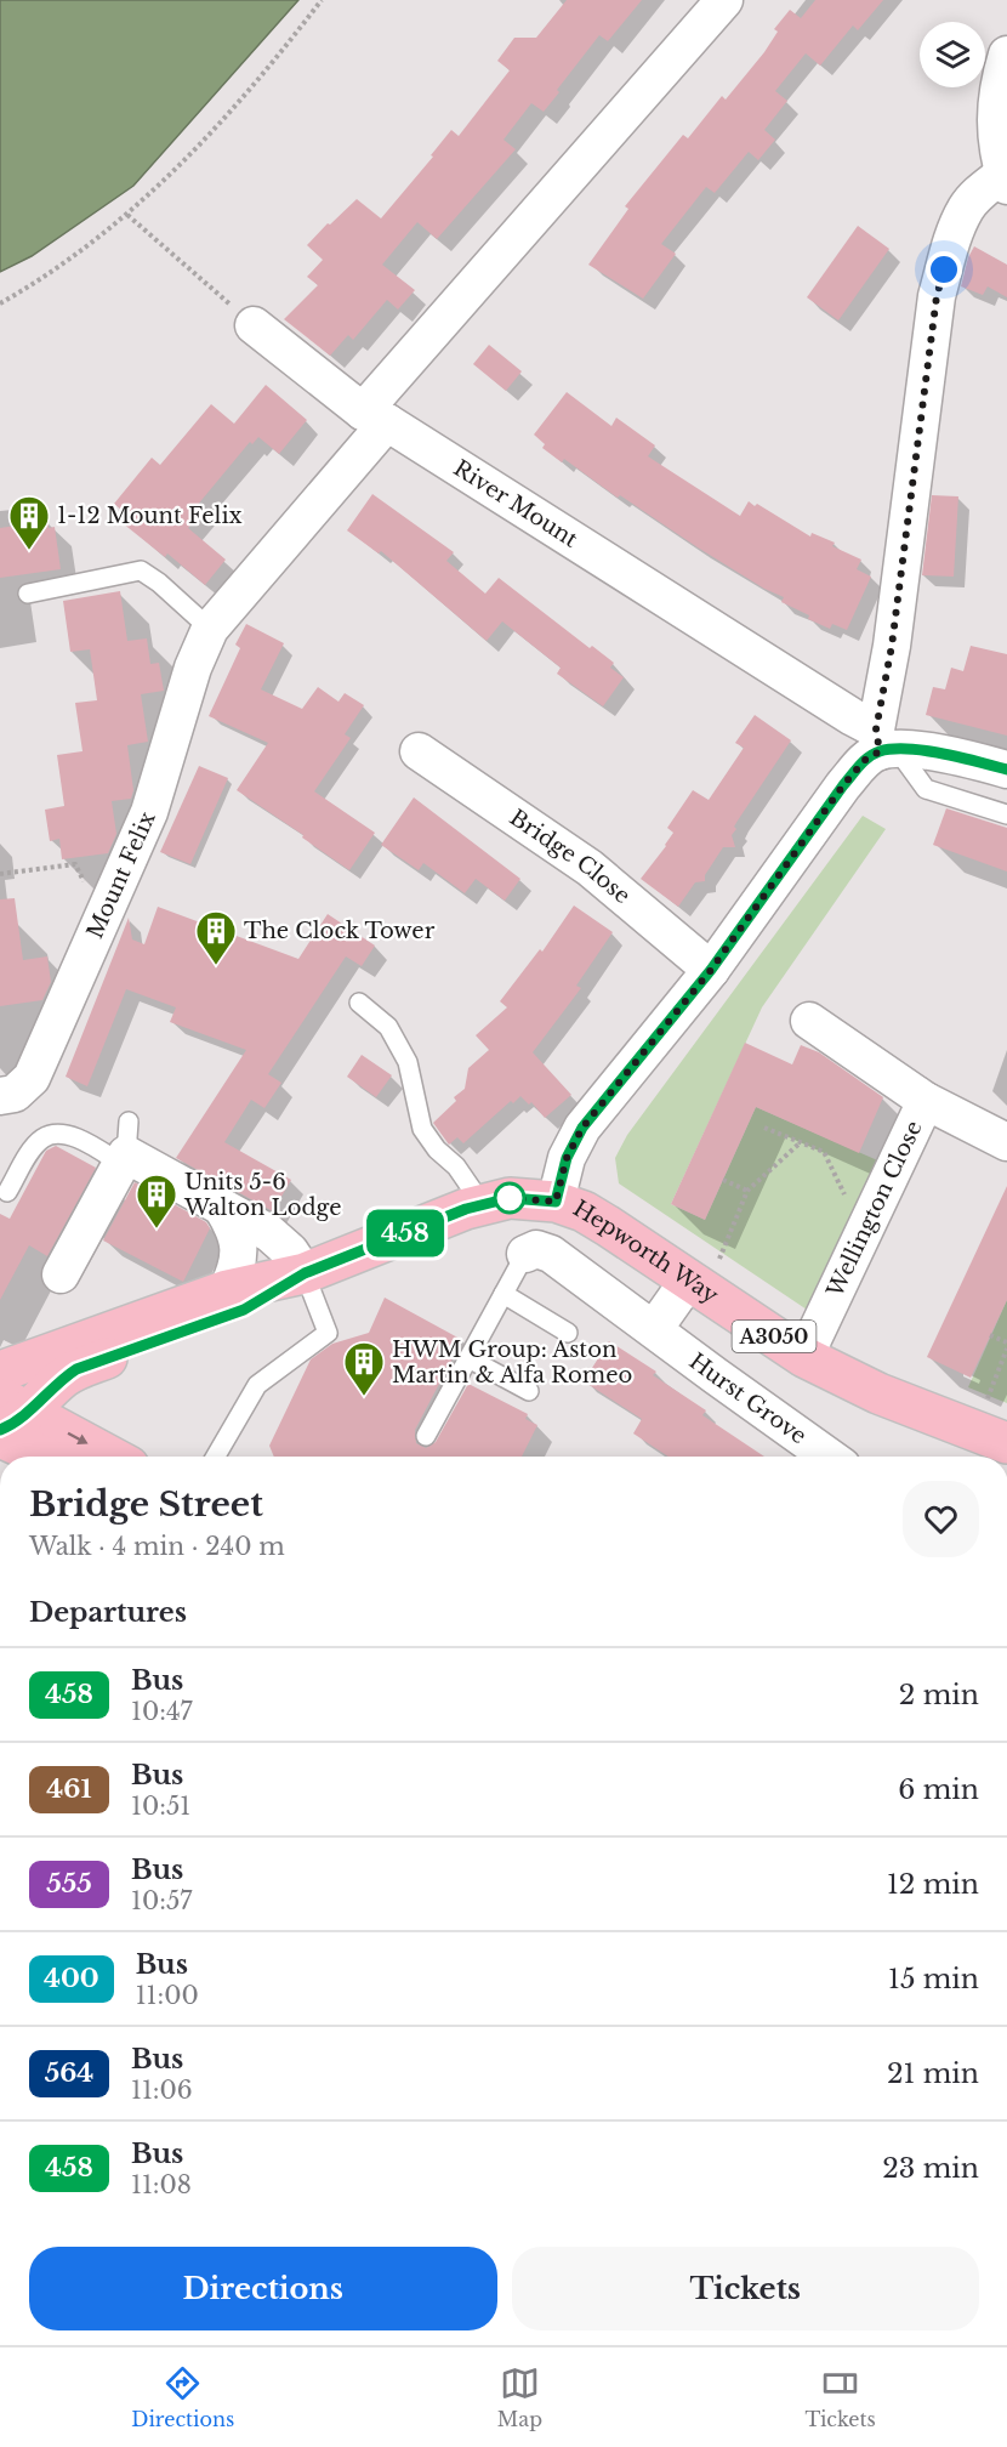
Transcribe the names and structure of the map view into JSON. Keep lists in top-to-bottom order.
{
  "streets": {
    "main road": ["Hepworth Way", "A3050"],
    "street": [
      "River Mount",
      "Bridge Close",
      "Mount Felix",
      "Wellington Close",
      "Hurst Grove"
    ]
  },
  "crossings": [
    ["Wellington Close", "Hepworth Way"],
    ["Hepworth Way", "A3050"]
  ],
  "places": {
    "building": [
      "1-12 Mount Felix",
      "The Clock Tower",
      "Units 5-6 Walton Lodge",
      "HWM Group: Aston Martin & Alfa Romeo"
    ]
  },
  "lines": ["bus line 458"],
  "page": {
    "on_map": "458",
    "heading": [
      ["Bridge Street", "Walk · 4 min · 240 m"],
      "Departures"
    ],
    "list": [
      {
        "mark": "458",
        "name": "Bus",
        "note": "10:47",
        "value": "2 min"
      },
      {
        "mark": "461",
        "name": "Bus",
        "note": "10:51",
        "value": "6 min"
      },
      {
        "mark": "555",
        "name": "Bus",
        "note": "10:57",
        "value": "12 min"
      },
      {
        "mark": "400",
        "name": "Bus",
        "note": "11:00",
        "value": "15 min"
      },
      {
        "mark": "564",
        "name": "Bus",
        "note": "11:06",
        "value": "21 min"
      },
      {
        "mark": "458",
        "name": "Bus",
        "note": "11:08",
        "value": "23 min"
      }
    ],
    "buttons": ["Directions", "Tickets"],
    "tabs": ["Directions", "Map", "Tickets"]
  }
}
